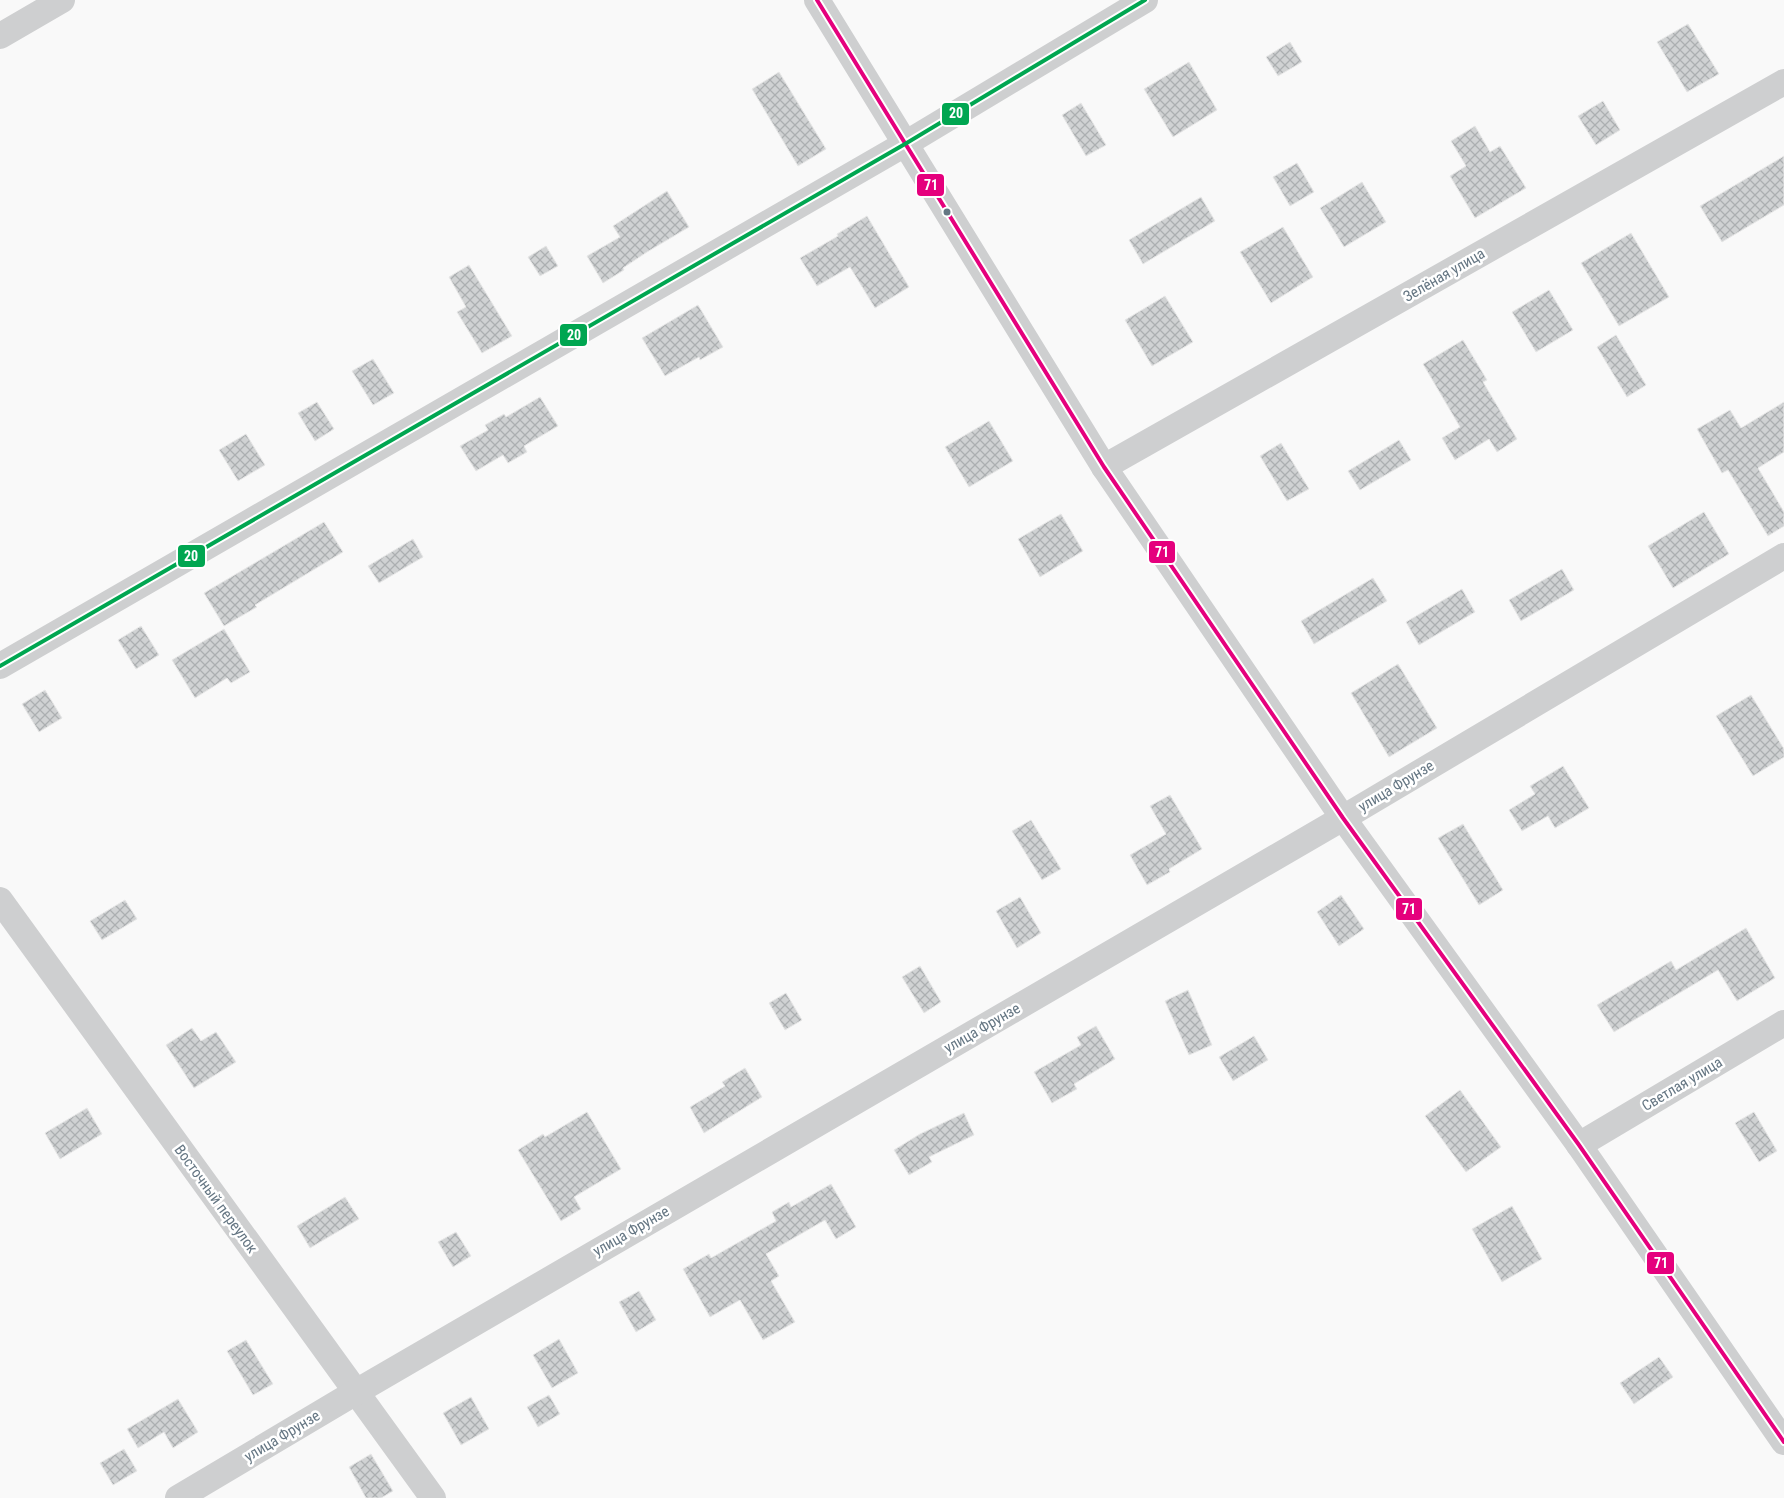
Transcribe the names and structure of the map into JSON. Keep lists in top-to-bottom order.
{
  "streets": {
    "street": [
      "Зелёная улица",
      "улица Фрунзе",
      "Светлая улица",
      "Восточный переулок"
    ]
  },
  "crossings": [
    ["улица Фрунзе", "Восточный переулок"]
  ],
  "lines": ["transit line 71", "transit line 20"]
}
